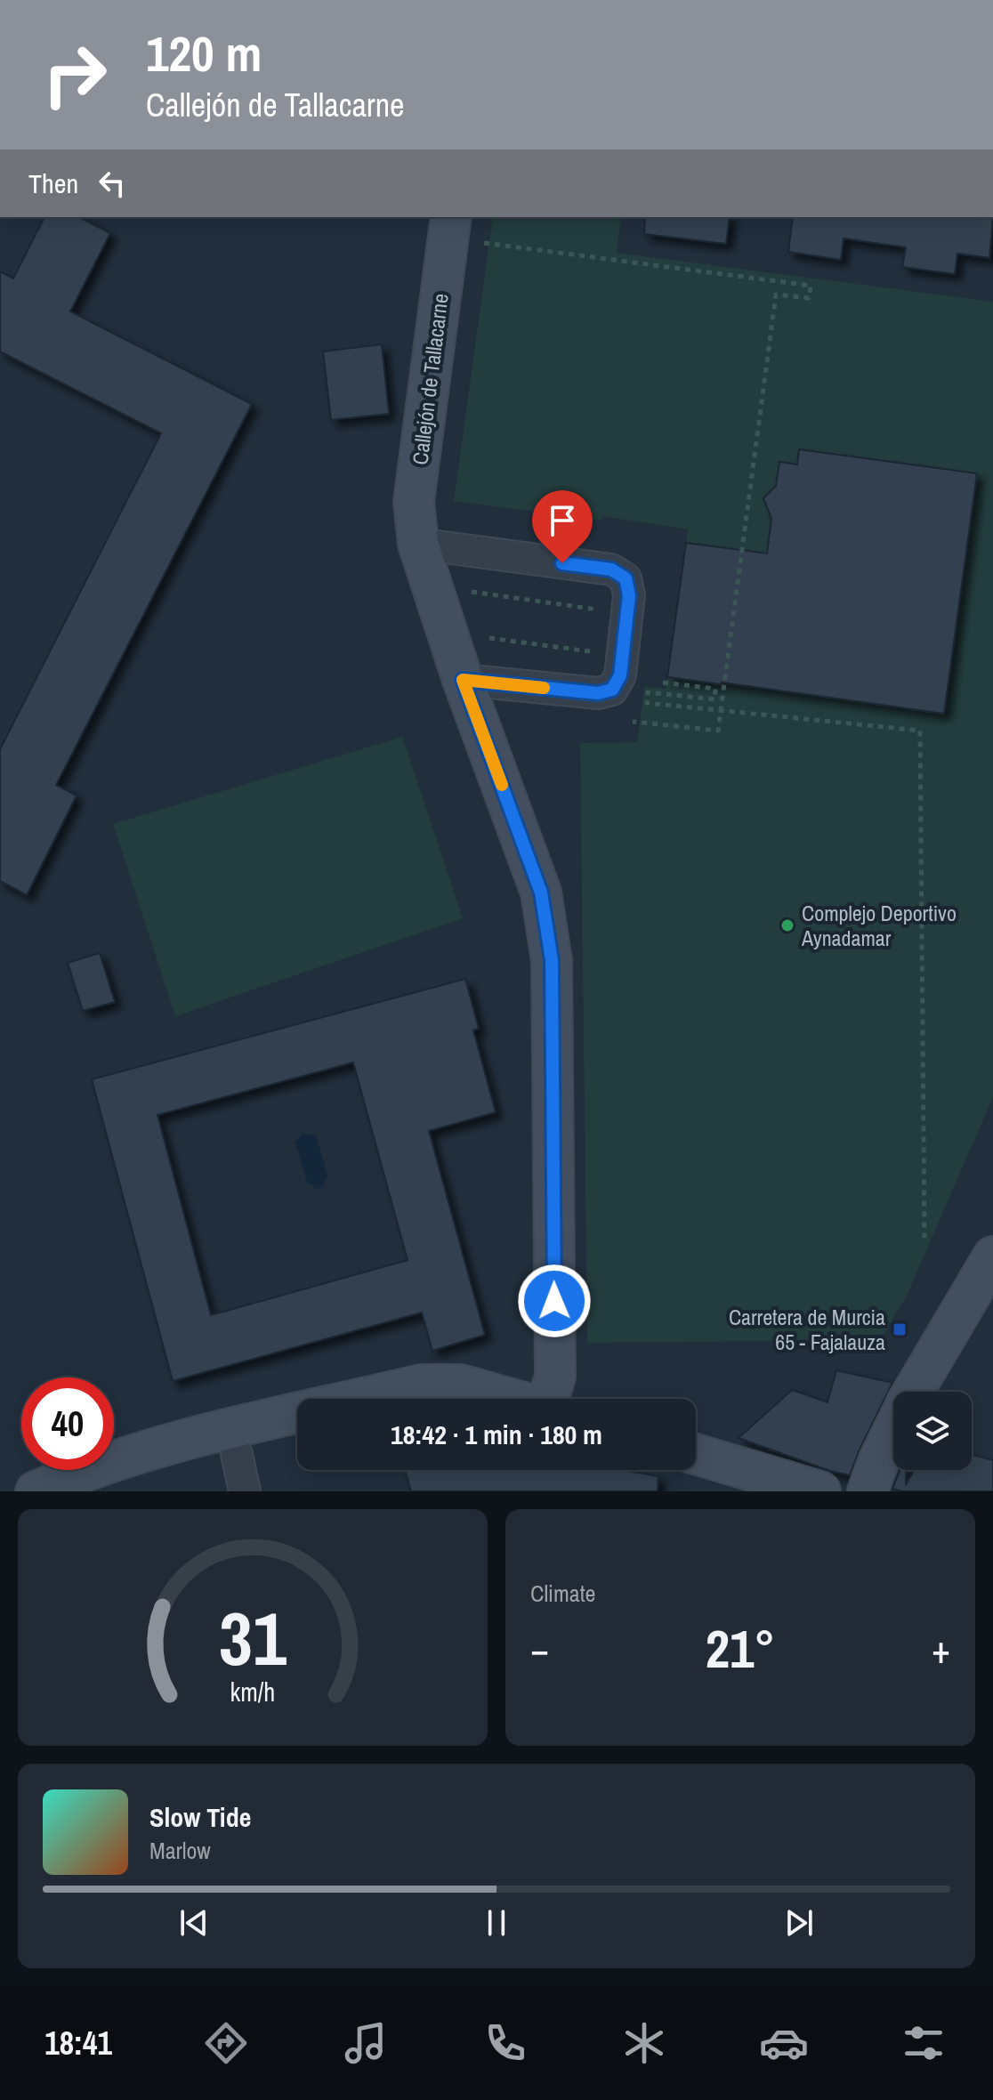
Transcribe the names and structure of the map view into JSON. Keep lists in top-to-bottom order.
{
  "streets": {
    "street": ["Callejón de Tallacarne"]
  },
  "places": {
    "other": ["Complejo Deportivo Aynadamar"],
    "transit": ["Carretera de Murcia 65 - Fajalauza"]
  },
  "page": {
    "turn": ["120 m", "Callejón de Tallacarne"],
    "then": "Then",
    "limit": "40",
    "trip": "18:42 · 1 min · 180 m",
    "tile": "Climate",
    "heat": ["−", "21°", "+"],
    "song": ["Slow Tide", "Marlow"],
    "tabs": "18:41",
    "gauge": ["31", "km/h"]
  }
}
